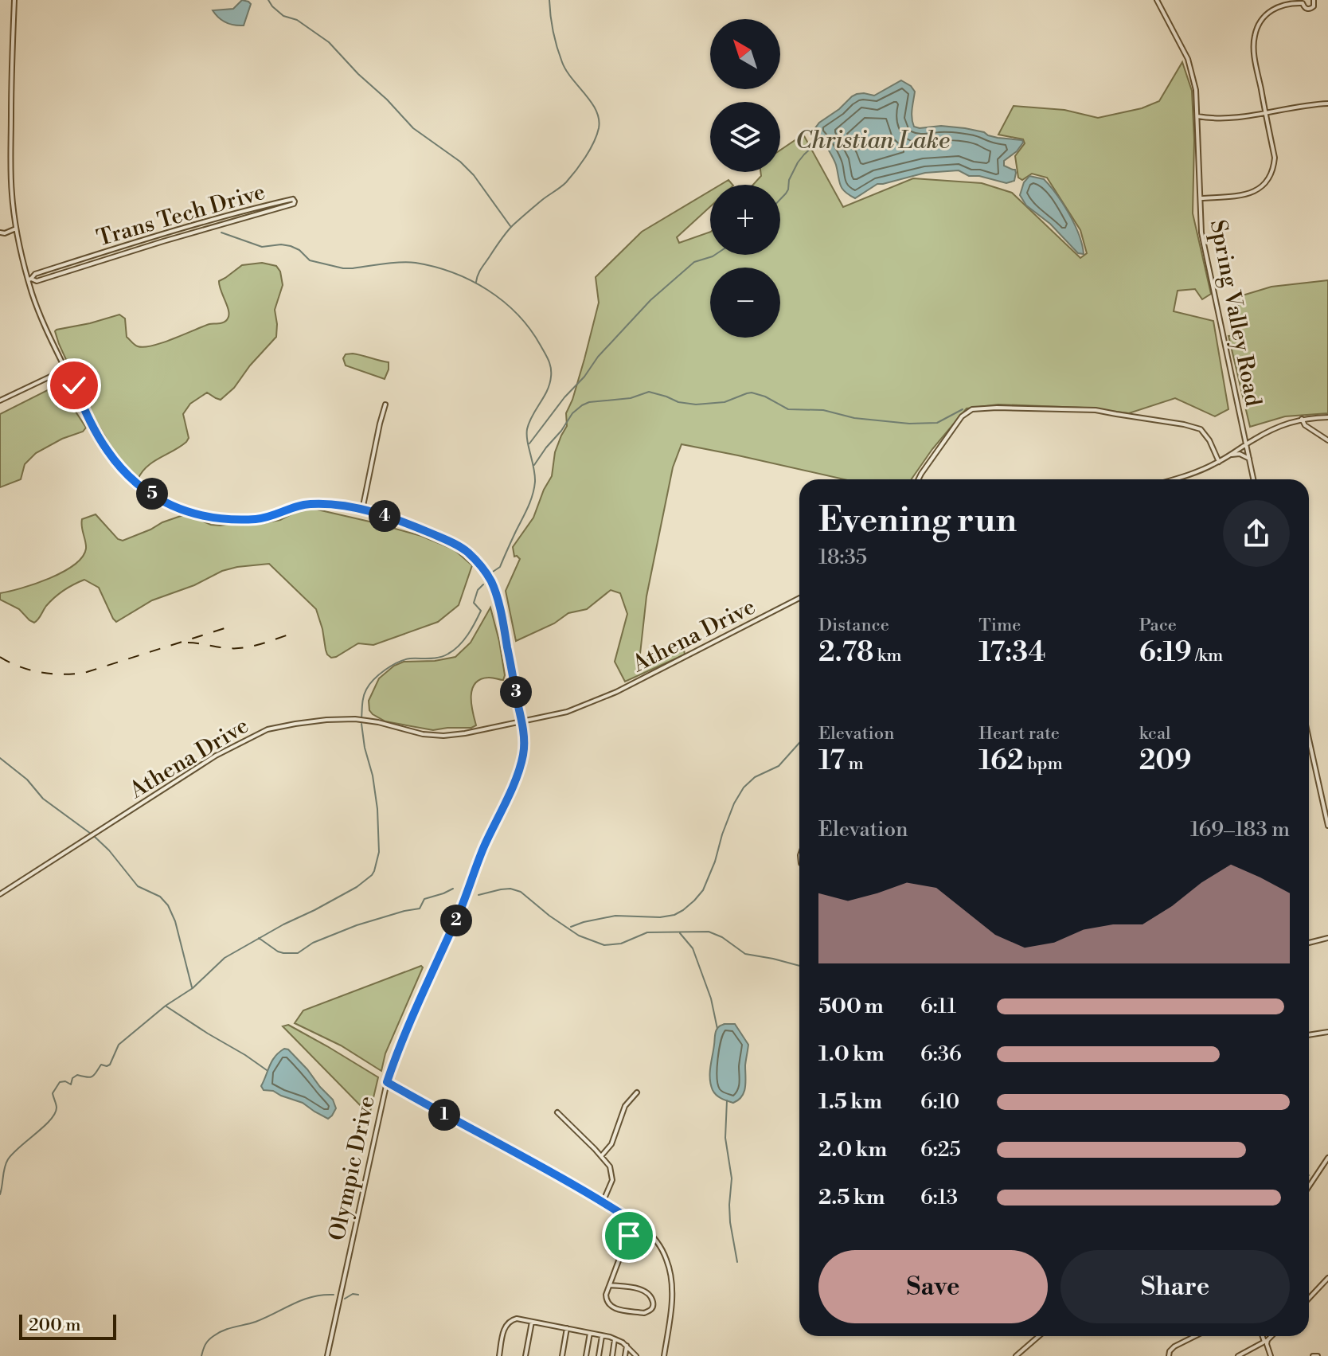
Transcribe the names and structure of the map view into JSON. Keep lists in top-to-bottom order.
{
  "streets": {
    "street": [
      "Trans Tech Drive",
      "Spring Valley Road",
      "Athena Drive",
      "Olympic Drive"
    ]
  },
  "crossings": [
    ["Trans Tech Drive", "Olympic Drive"],
    ["Athena Drive", "Olympic Drive"]
  ],
  "water": ["Christian Lake"],
  "scale_bar": "200 m",
  "north": "top left",
  "page": {
    "map_buttons": ["+", "−"],
    "pins": [
      "5",
      "4",
      "3",
      "2",
      "1"
    ],
    "heading": ["Evening run", "18:35"],
    "stats": [
      ["Distance", "2.78 km"],
      ["Time", "17:34"],
      ["Pace", "6:19 /km"],
      ["Elevation", "17 m"],
      ["Heart rate", "162 bpm"],
      ["kcal", "209"]
    ],
    "chart": ["Elevation", "169–183 m"],
    "list": [
      {
        "name": "500 m",
        "note": "6:11"
      },
      {
        "name": "1.0 km",
        "note": "6:36"
      },
      {
        "name": "1.5 km",
        "note": "6:10"
      },
      {
        "name": "2.0 km",
        "note": "6:25"
      },
      {
        "name": "2.5 km",
        "note": "6:13"
      }
    ],
    "buttons": ["Save", "Share"],
    "scale": "200 m"
  }
}
